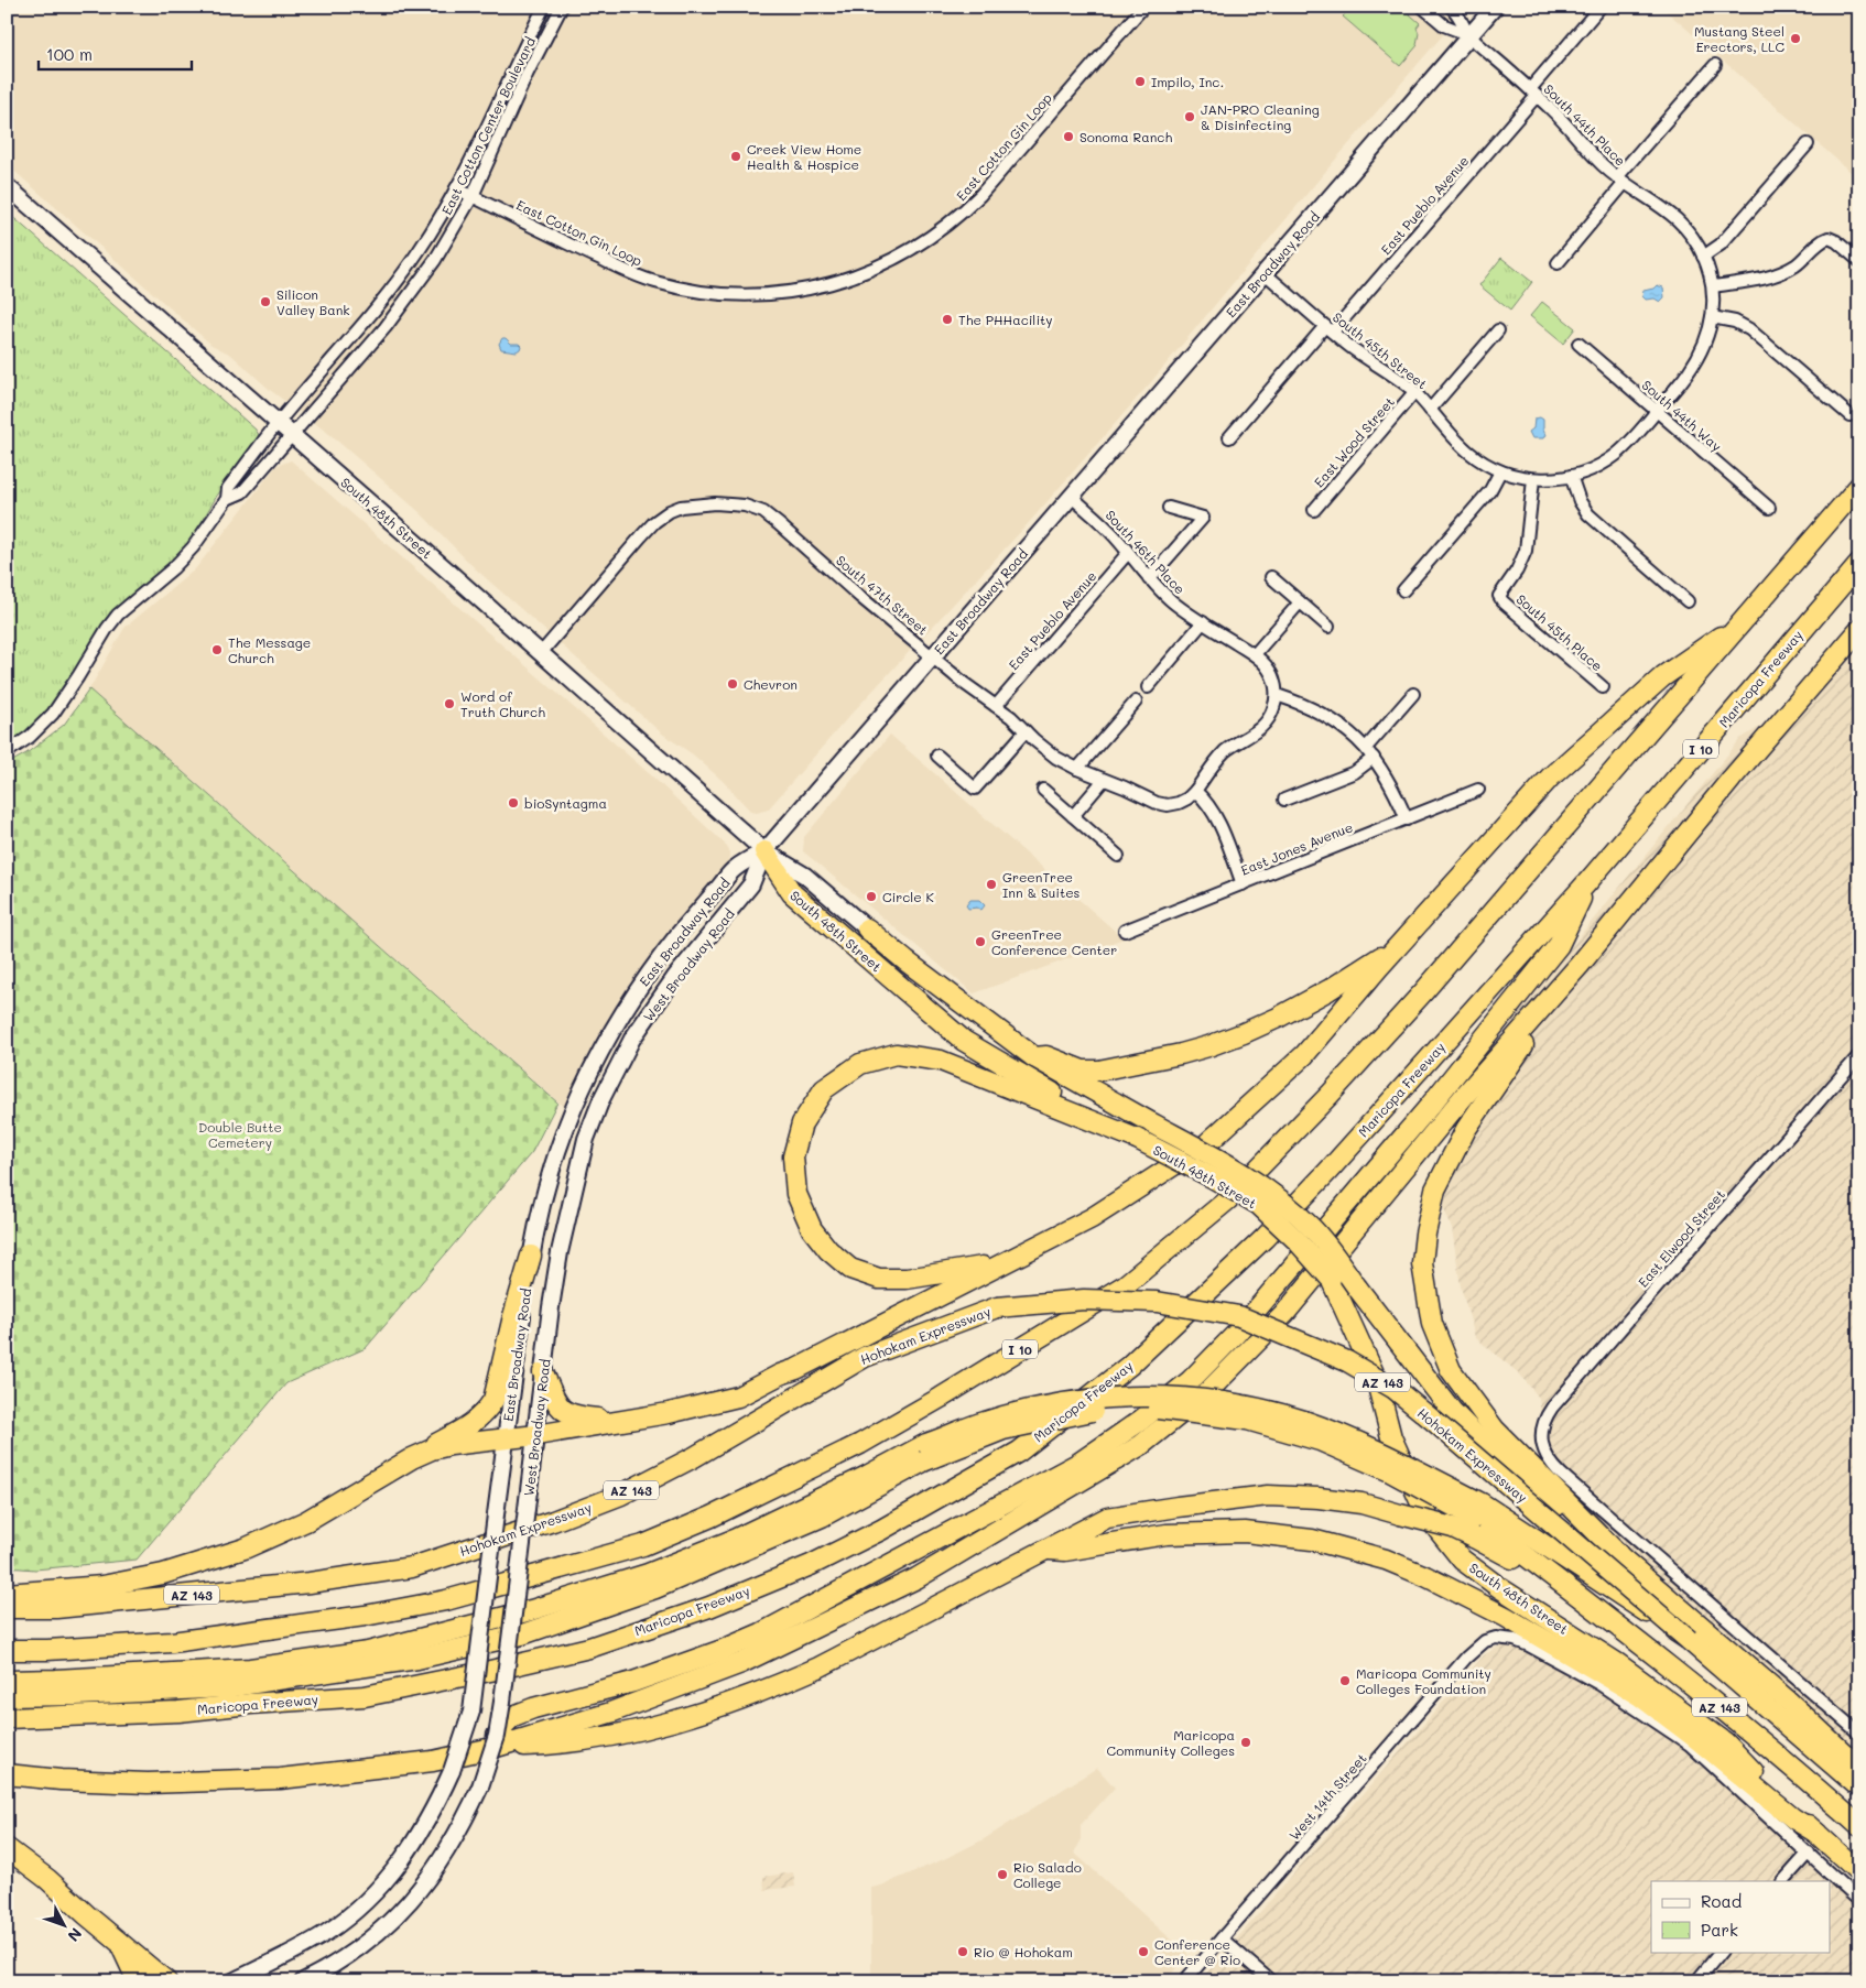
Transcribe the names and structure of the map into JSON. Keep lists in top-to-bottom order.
{
  "streets": {
    "highway": [
      "South 48th Street",
      "Maricopa Freeway",
      "I 10",
      "Hohokam Expressway",
      "AZ 143"
    ],
    "main road": ["East Broadway Road", "West Broadway Road"],
    "street": [
      "South 44th Place",
      "East Cotton Center Boulevard",
      "East Cotton Gin Loop",
      "East Pueblo Avenue",
      "South 45th Street",
      "South 44th Way",
      "East Wood Street",
      "South 46th Place",
      "South 47th Street",
      "South 45th Place",
      "East Jones Avenue",
      "East Elwood Street",
      "West 14th Street"
    ]
  },
  "crossings": [
    ["South 44th Place", "East Pueblo Avenue"],
    ["South 44th Place", "East Broadway Road"],
    ["South 44th Place", "South 45th Street"],
    ["South 44th Place", "South 44th Way"],
    ["East Cotton Center Boulevard", "East Cotton Gin Loop"],
    ["East Cotton Center Boulevard", "South 48th Street"],
    ["East Pueblo Avenue", "South 45th Street"],
    ["East Pueblo Avenue", "South 46th Place"],
    ["East Pueblo Avenue", "South 47th Street"],
    ["East Broadway Road", "South 45th Street"],
    ["East Broadway Road", "South 48th Street"],
    ["East Broadway Road", "South 46th Place"],
    ["East Broadway Road", "South 47th Street"],
    ["East Broadway Road", "West Broadway Road"],
    ["South 45th Street", "South 44th Way"],
    ["South 45th Street", "East Wood Street"],
    ["South 45th Street", "South 45th Place"],
    ["South 48th Street", "South 47th Street"],
    ["South 48th Street", "West Broadway Road"]
  ],
  "parks": ["Double Butte Cemetery"],
  "places": [
    "Mustang Steel Erectors, LLC",
    "Impilo, Inc.",
    "JAN-PRO Cleaning & Disinfecting",
    "Sonoma Ranch",
    "Creek View Home Health & Hospice",
    "Silicon Valley Bank",
    "The PHHacility",
    "The Message Church",
    "Chevron",
    "Word of Truth Church",
    "bioSyntagma",
    "GreenTree Inn & Suites",
    "Circle K",
    "GreenTree Conference Center",
    "Maricopa Community Colleges Foundation",
    "Maricopa Community Colleges",
    "Rio Salado College",
    "Rio @ Hohokam",
    "Conference Center @ Rio"
  ],
  "legend": ["Road", "Park"],
  "scale_bar": "100 m",
  "north": "bottom right"
}
